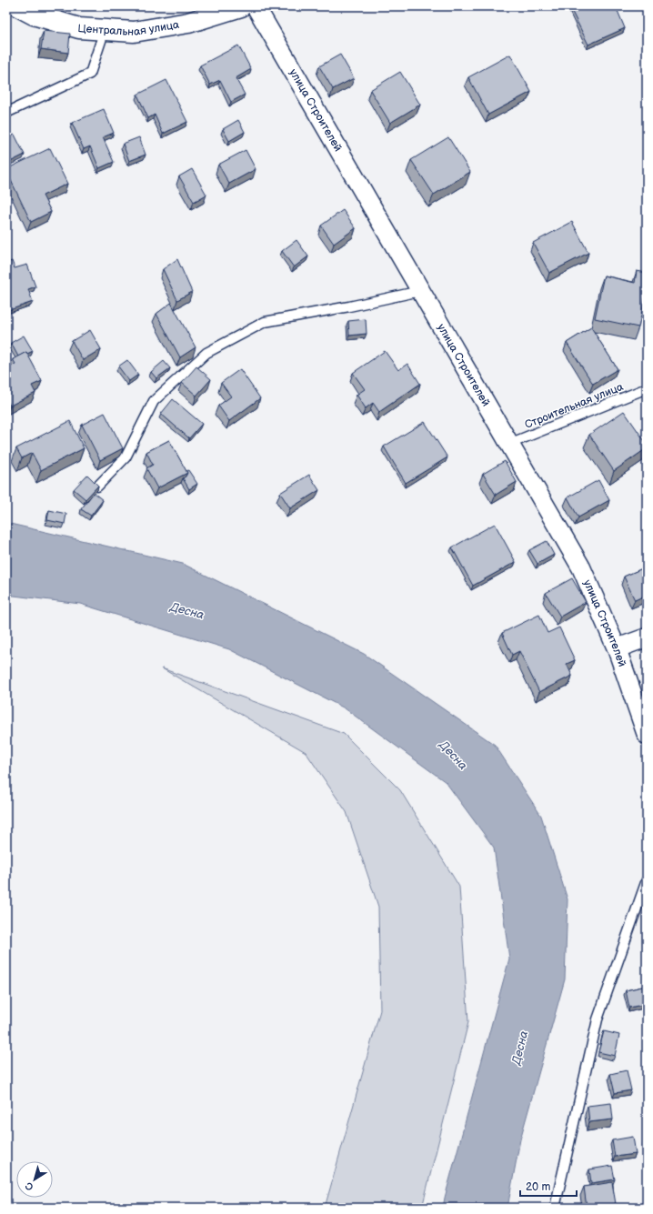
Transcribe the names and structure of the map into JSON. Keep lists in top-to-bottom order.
{
  "streets": {
    "street": ["Центральная улица", "улица Строителей"],
    "lane": ["Строительная улица"]
  },
  "crossings": [
    ["улица Строителей", "Строительная улица"]
  ],
  "water": ["Десна"],
  "scale_bar": "20 m",
  "north": "bottom left"
}
